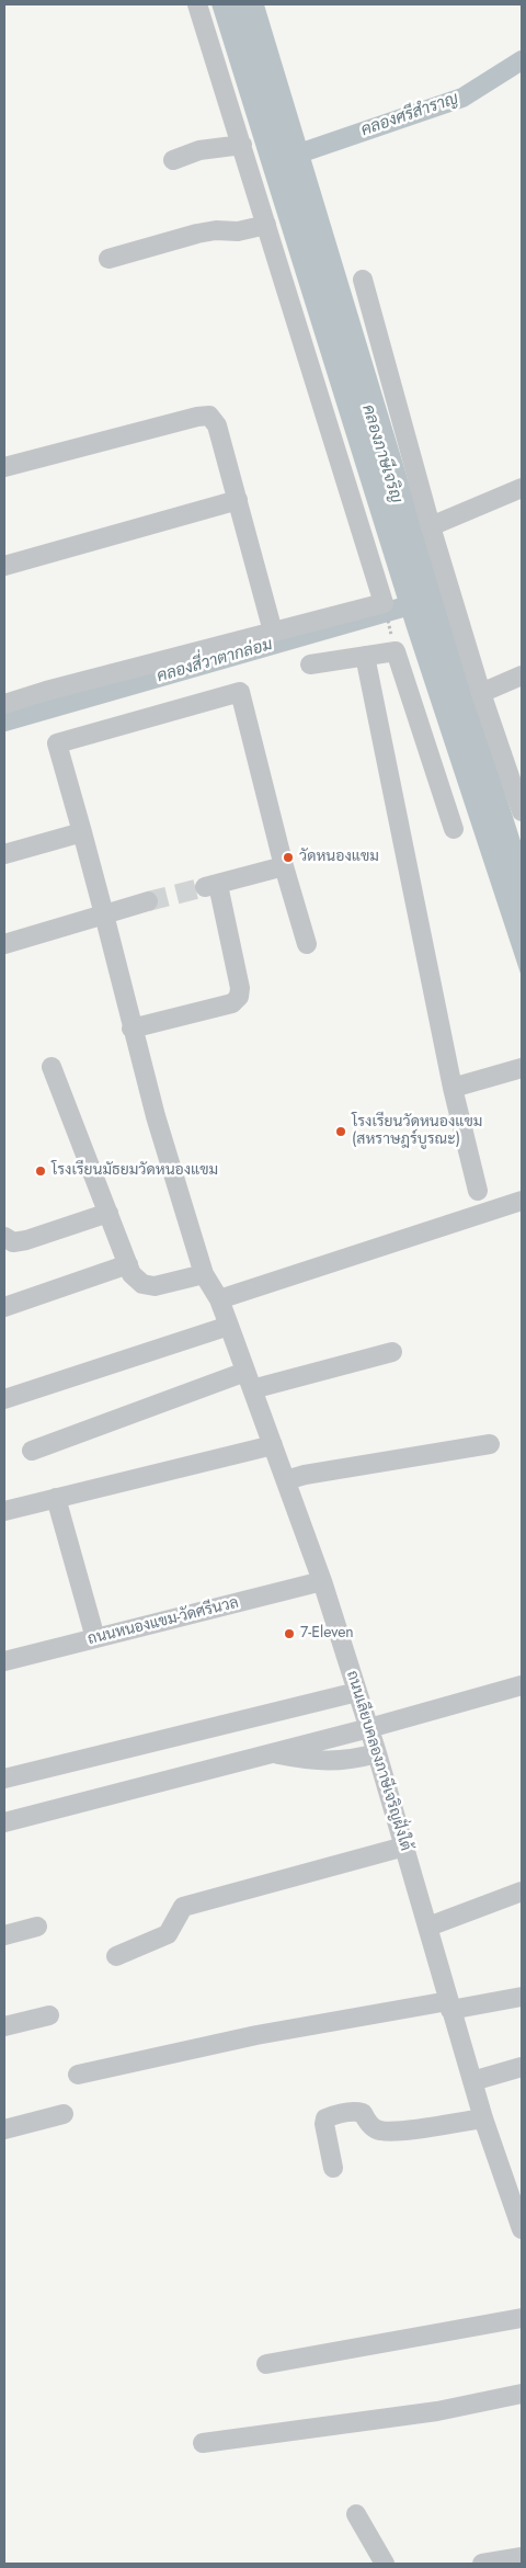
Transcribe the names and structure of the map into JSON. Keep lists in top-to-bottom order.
{
  "streets": {
    "street": ["ถนนหนองแขม-วัดศรีนวล", "ถนนเลียบคลองภาษีเจริญฝั่งใต้"]
  },
  "crossings": [
    ["ถนนหนองแขม-วัดศรีนวล", "ถนนเลียบคลองภาษีเจริญฝั่งใต้"]
  ],
  "water": ["คลองศรีสำราญ", "คลองภาษีเจริญ", "คลองสี่วาตากล่อม"],
  "places": [
    "วัดหนองแขม",
    "โรงเรียนวัดหนองแขม (สหราษฎร์บูรณะ)",
    "โรงเรียนมัธยมวัดหนองแขม",
    "7-Eleven"
  ]
}
